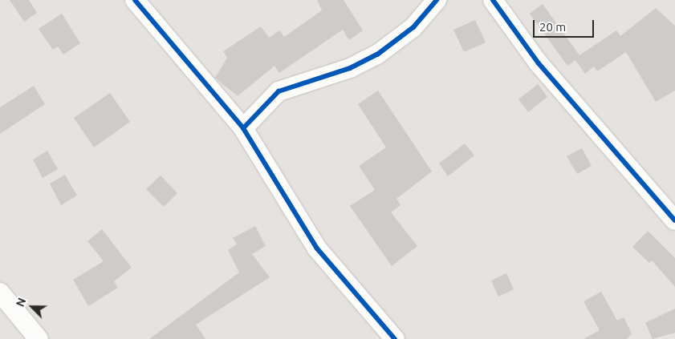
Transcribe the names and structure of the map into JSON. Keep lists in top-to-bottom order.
{
  "scale_bar": "20 m",
  "north": "top left"
}
